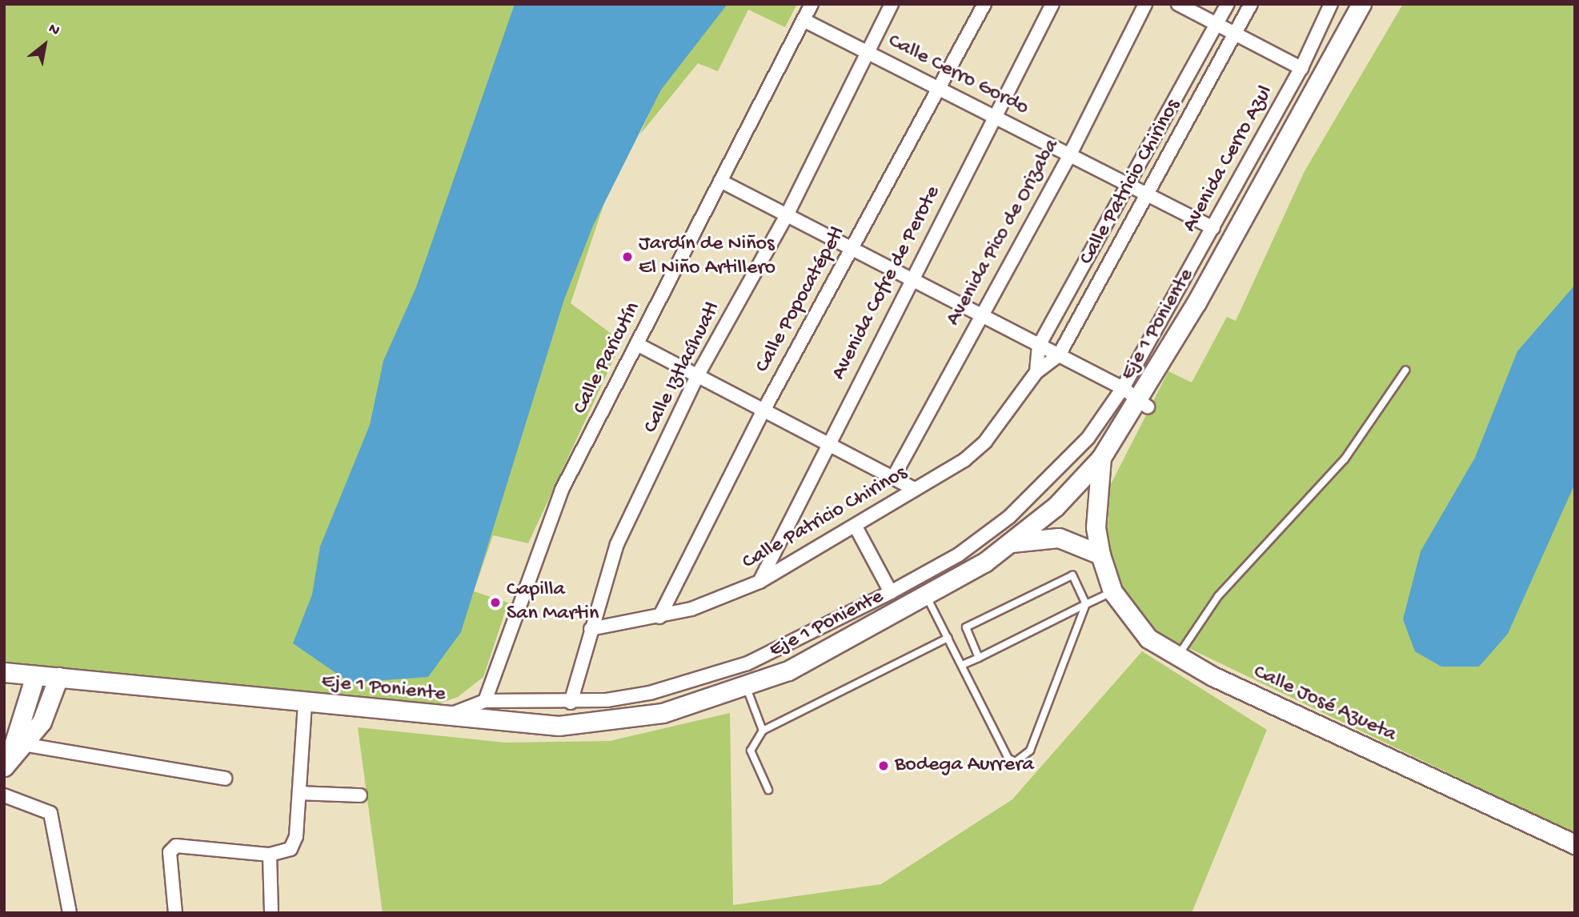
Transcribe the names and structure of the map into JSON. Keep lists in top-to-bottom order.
{
  "streets": {
    "main road": ["Eje 1 Poniente", "Calle José Azueta"],
    "street": [
      "Calle Cerro Gordo",
      "Avenida Cerro Azul",
      "Calle Patricio Chirinos",
      "Avenida Pico de Orizaba",
      "Avenida Cofre de Perote",
      "Calle Popocatépetl",
      "Calle Paricutín",
      "Calle Iztlacíhuatl"
    ]
  },
  "crossings": [
    ["Calle Cerro Gordo", "Avenida Cerro Azul"],
    ["Calle Cerro Gordo", "Calle Patricio Chirinos"],
    ["Calle Cerro Gordo", "Avenida Pico de Orizaba"],
    ["Calle Cerro Gordo", "Avenida Cofre de Perote"],
    ["Calle Cerro Gordo", "Calle Popocatépetl"],
    ["Calle Cerro Gordo", "Calle Paricutín"],
    ["Calle Cerro Gordo", "Calle Iztlacíhuatl"],
    ["Avenida Cerro Azul", "Calle Paricutín"],
    ["Avenida Cerro Azul", "Calle Iztlacíhuatl"],
    ["Calle Patricio Chirinos", "Avenida Cofre de Perote"],
    ["Calle Patricio Chirinos", "Calle Popocatépetl"],
    ["Calle Patricio Chirinos", "Calle Iztlacíhuatl"],
    ["Eje 1 Poniente", "Calle José Azueta"]
  ],
  "places": ["Jardín de Niños El Niño Artillero", "Capilla San Martin", "Bodega Aurrera"],
  "north": "top right"
}
